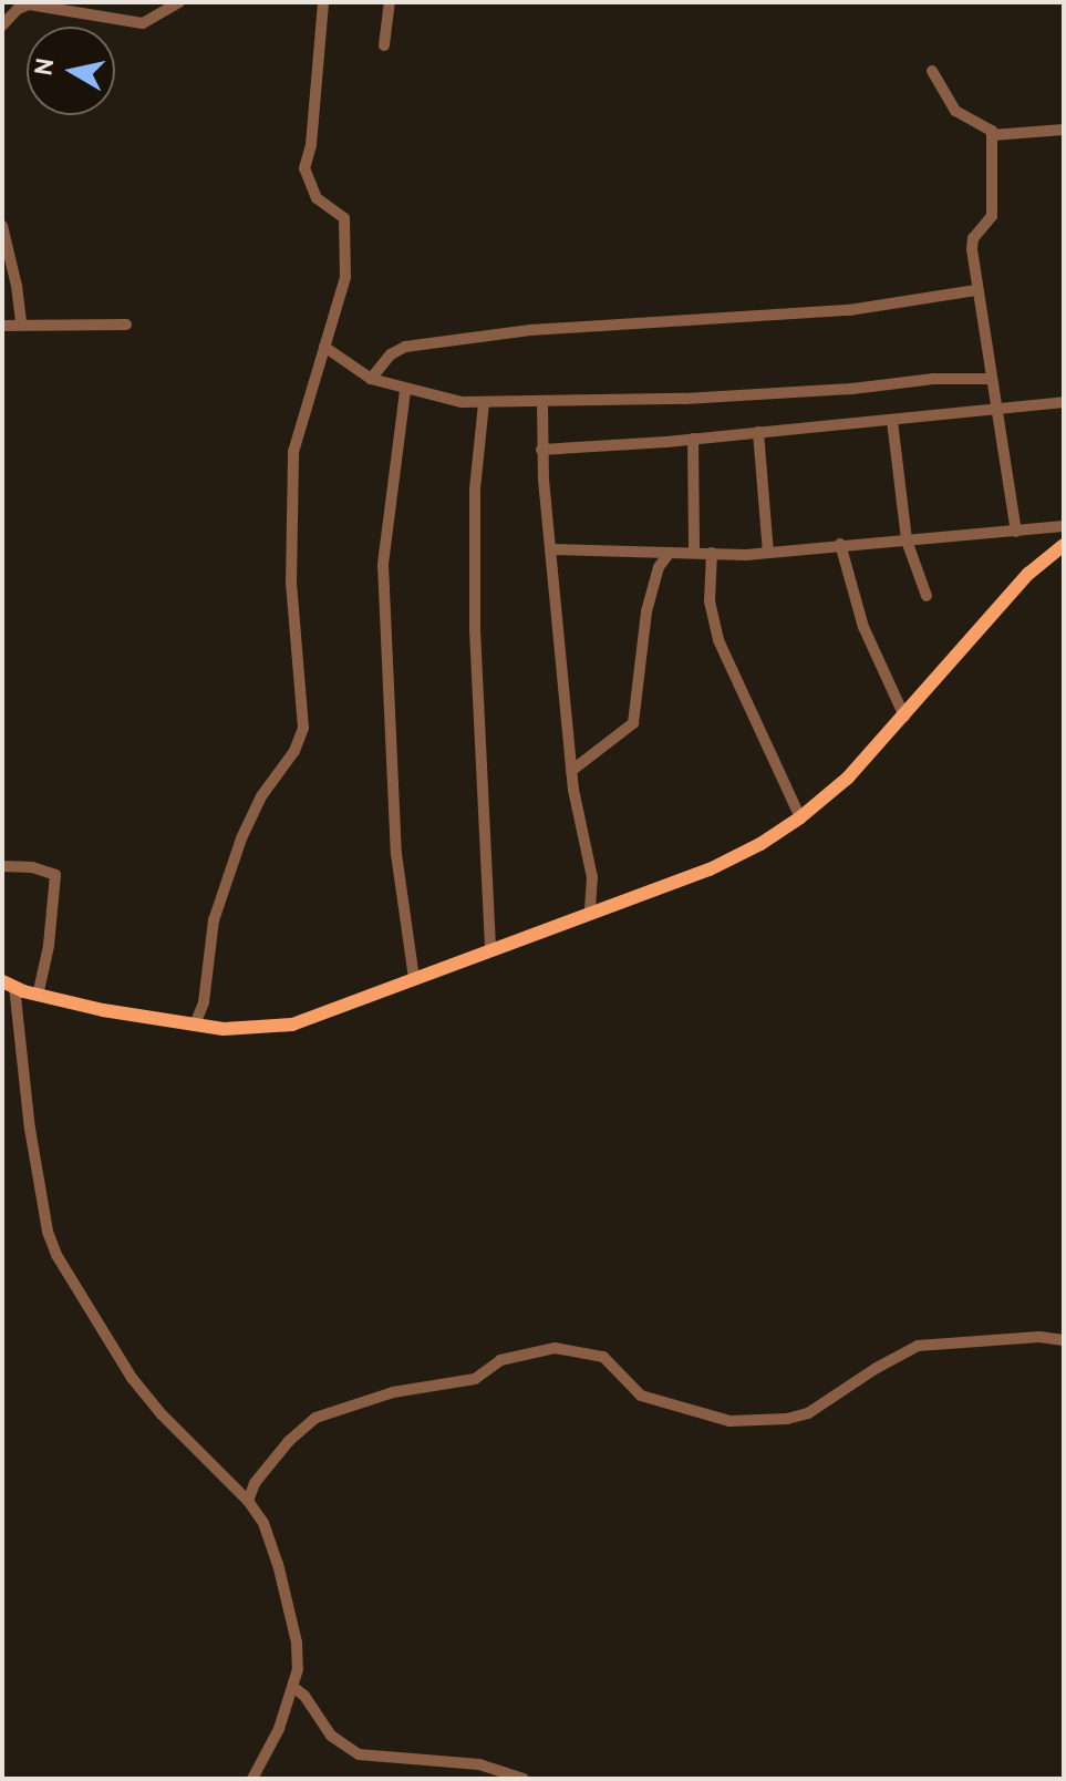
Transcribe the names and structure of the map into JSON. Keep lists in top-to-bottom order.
{
  "north": "left"
}
